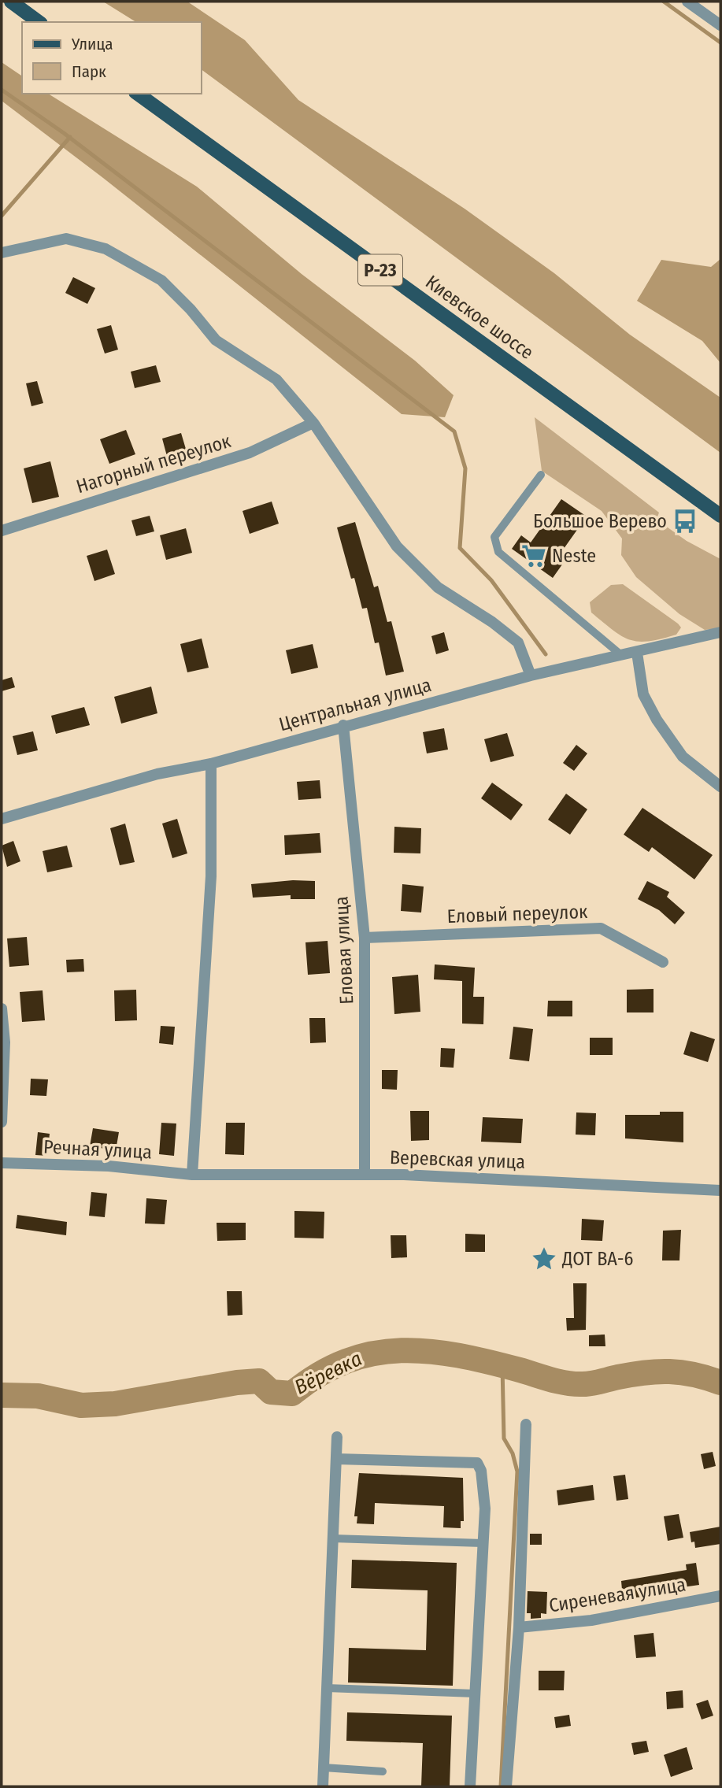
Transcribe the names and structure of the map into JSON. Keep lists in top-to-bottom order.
{
  "streets": {
    "main road": ["Р-23", "Киевское шоссе"],
    "street": [
      "Нагорный переулок",
      "Центральная улица",
      "Еловый переулок",
      "Еловая улица",
      "Речная улица",
      "Веревская улица",
      "Сиреневая улица"
    ]
  },
  "crossings": [
    ["Центральная улица", "Еловая улица"],
    ["Еловый переулок", "Еловая улица"],
    ["Еловая улица", "Веревская улица"],
    ["Речная улица", "Веревская улица"]
  ],
  "water": ["Вёревка"],
  "places": {
    "bus stop": ["Большое Верево"],
    "supermarket": ["Neste"],
    "place": ["ДОТ ВА-6"]
  },
  "legend": ["Улица", "Парк"]
}
